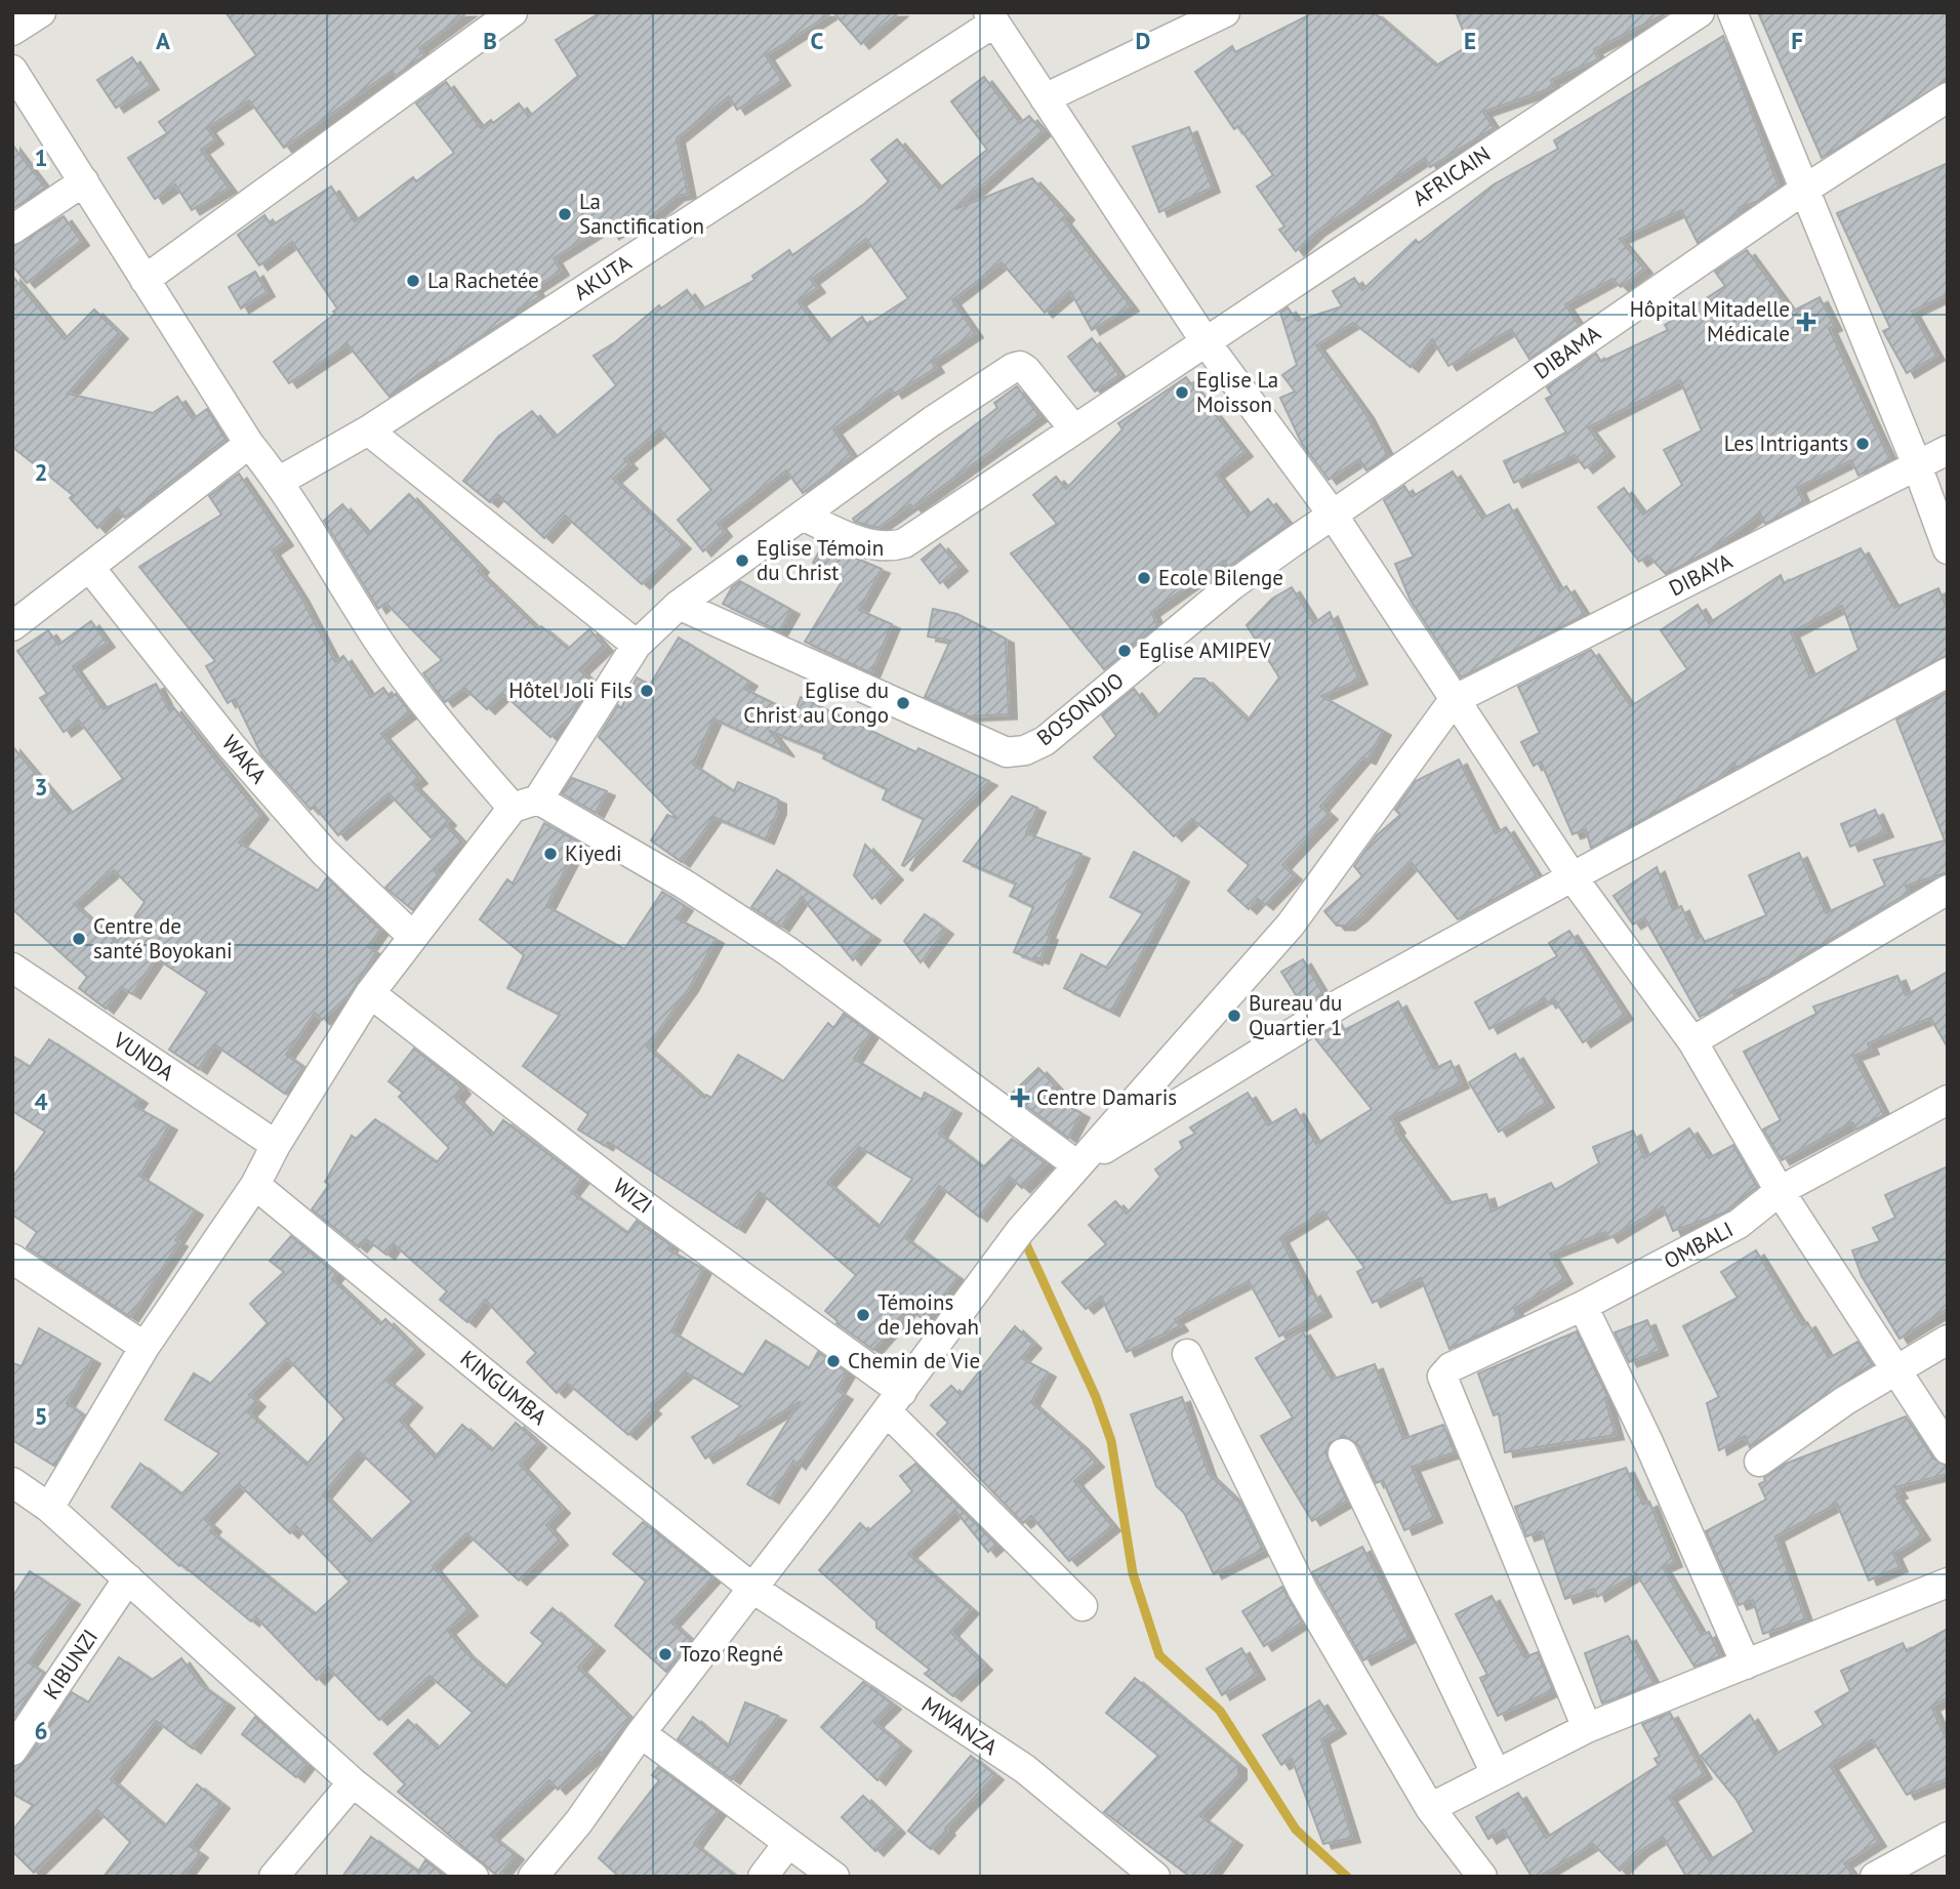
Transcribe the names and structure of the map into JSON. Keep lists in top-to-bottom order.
{
  "streets": {
    "street": [
      "AFRICAIN",
      "AKUTA",
      "DIBAMA",
      "DIBAYA",
      "BOSONDJO",
      "WAKA",
      "VUNDA",
      "WIZI",
      "OMBALI",
      "KINGUMBA",
      "KIBUNZI",
      "MWANZA"
    ]
  },
  "crossings": [
    ["DIBAMA", "BOSONDJO"],
    ["KINGUMBA", "MWANZA"]
  ],
  "places": {
    "other": [
      "La Sanctification",
      "La Rachetée",
      "Eglise La Moisson",
      "Les Intrigants",
      "Eglise Témoin du Christ",
      "Ecole Bilenge",
      "Eglise AMIPEV",
      "Hôtel Joli Fils",
      "Eglise du Christ au Congo",
      "Kiyedi",
      "Centre de santé Boyokani",
      "Bureau du Quartier 1",
      "Témoins de Jehovah",
      "Chemin de Vie",
      "Tozo Regné"
    ],
    "health": ["Hôpital Mitadelle Médicale", "Centre Damaris"]
  },
  "grid": {
    "columns": [
      "A",
      "B",
      "C",
      "D",
      "E",
      "F"
    ],
    "rows": [
      "1",
      "2",
      "3",
      "4",
      "5",
      "6"
    ]
  }
}
